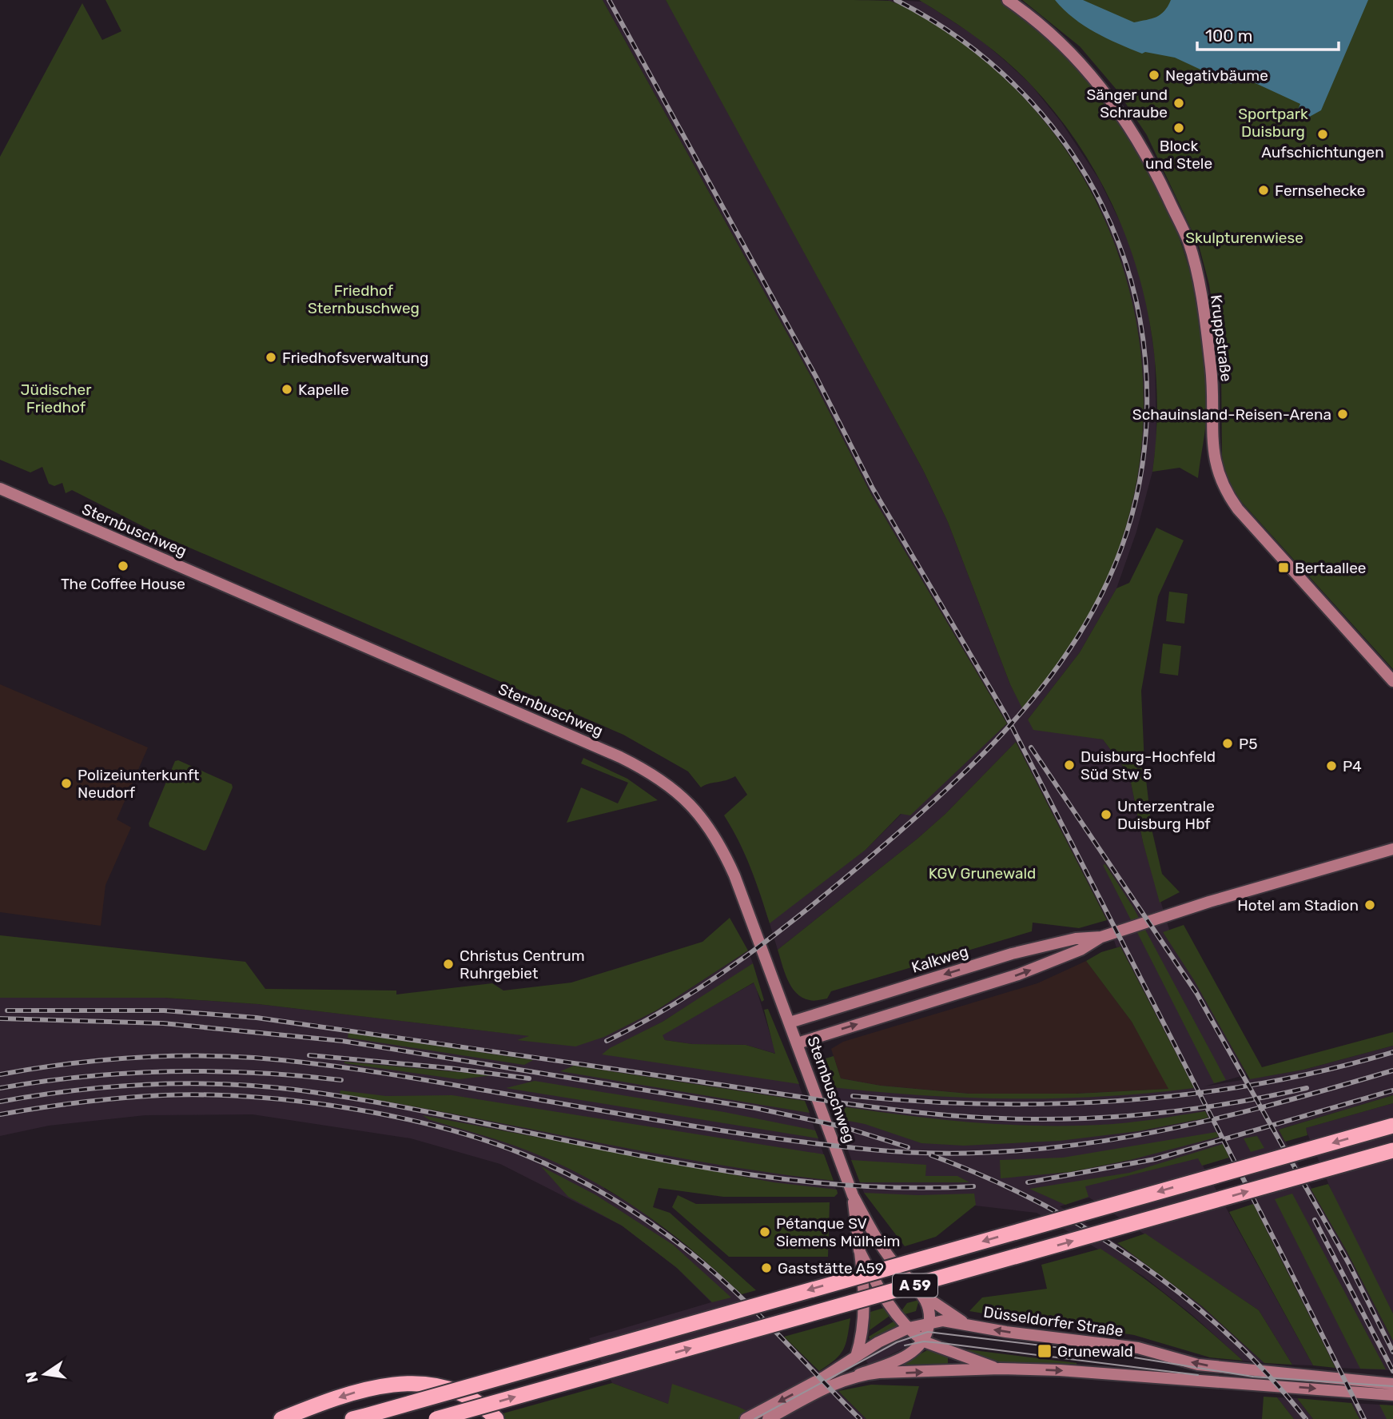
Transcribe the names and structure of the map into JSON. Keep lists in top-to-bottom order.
{
  "streets": {
    "highway": ["A 59"],
    "main road": [
      "Kruppstraße",
      "Sternbuschweg",
      "Kalkweg",
      "Düsseldorfer Straße"
    ]
  },
  "crossings": [
    ["Sternbuschweg", "Kalkweg"],
    ["Sternbuschweg", "Düsseldorfer Straße"]
  ],
  "parks": [
    "Sportpark Duisburg",
    "Skulpturenwiese",
    "Friedhof Sternbuschweg",
    "Jüdischer Friedhof",
    "KGV Grunewald"
  ],
  "places": {
    "other": [
      "Negativbäume",
      "Sänger und Schraube",
      "Block und Stele",
      "Aufschichtungen",
      "Fernsehecke",
      "Friedhofsverwaltung",
      "Kapelle",
      "Schauinsland-Reisen-Arena",
      "The Coffee House",
      "P5",
      "Duisburg-Hochfeld Süd Stw 5",
      "P4",
      "Polizeiunterkunft Neudorf",
      "Unterzentrale Duisburg Hbf",
      "Hotel am Stadion",
      "Christus Centrum Ruhrgebiet",
      "Pétanque SV Siemens Mülheim",
      "Gaststätte A59"
    ],
    "transit": ["Bertaallee", "Grunewald"]
  },
  "scale_bar": "100 m",
  "north": "left"
}
